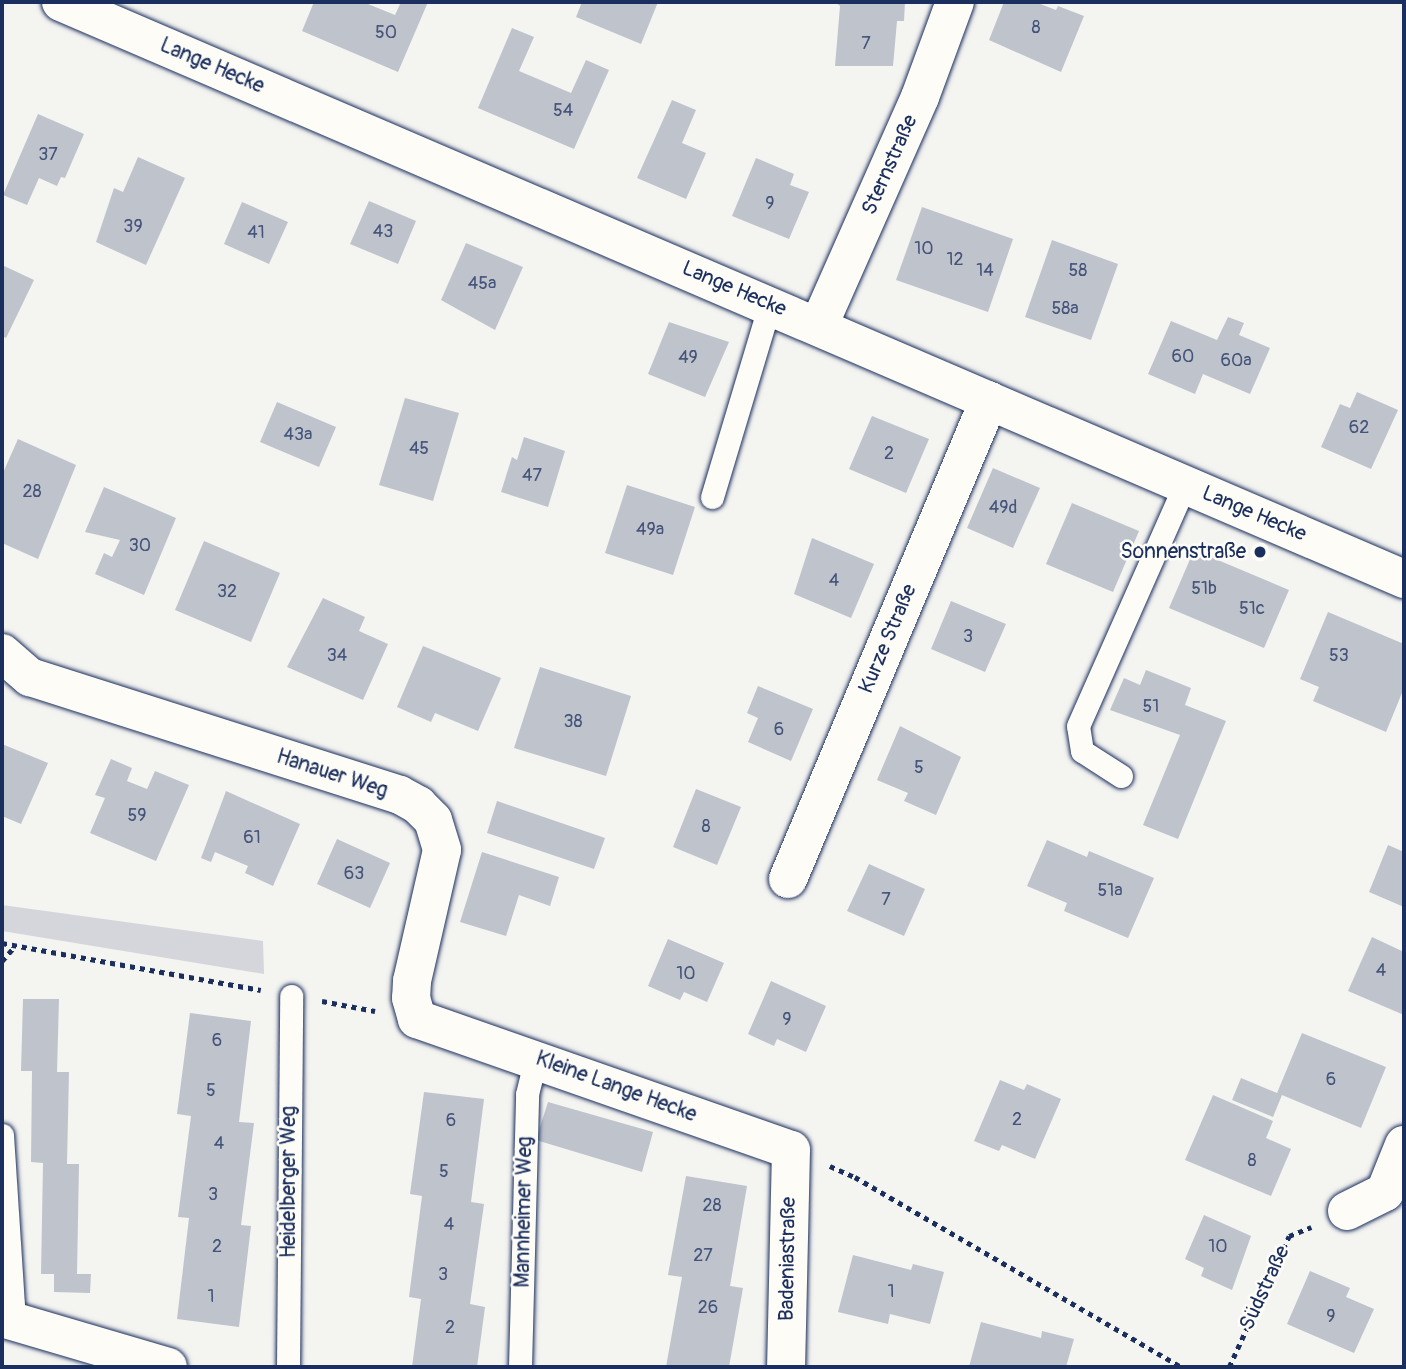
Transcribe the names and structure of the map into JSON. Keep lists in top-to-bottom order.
{
  "streets": {
    "street": [
      "Lange Hecke",
      "Sternstraße",
      "Kurze Straße",
      "Hanauer Weg",
      "Kleine Lange Hecke",
      "Badeniastraße"
    ],
    "lane": ["Heidelberger Weg", "Mannheimer Weg"],
    "path": ["Südstraße"]
  },
  "crossings": [
    ["Lange Hecke", "Sternstraße"],
    ["Lange Hecke", "Kurze Straße"],
    ["Hanauer Weg", "Kleine Lange Hecke"],
    ["Kleine Lange Hecke", "Mannheimer Weg"],
    ["Kleine Lange Hecke", "Badeniastraße"]
  ],
  "places": ["Sonnenstraße"],
  "house_numbers": [
    "8",
    "50",
    "7",
    "54",
    "37",
    "9",
    "39",
    "43",
    "41",
    "10",
    "12",
    "14",
    "58",
    "45a",
    "58a",
    "60",
    "49",
    "60a",
    "62",
    "43a",
    "45",
    "2",
    "47",
    "28",
    "49d",
    "49a",
    "30",
    "4",
    "51b",
    "32",
    "51c",
    "3",
    "34",
    "53",
    "51",
    "38",
    "6",
    "5",
    "59",
    "8",
    "61",
    "63",
    "51a",
    "7",
    "4",
    "10",
    "9",
    "6",
    "6",
    "5",
    "2",
    "6",
    "4",
    "8",
    "5",
    "3",
    "28",
    "4",
    "2",
    "10",
    "27",
    "3",
    "1",
    "1",
    "26",
    "9",
    "2"
  ]
}
